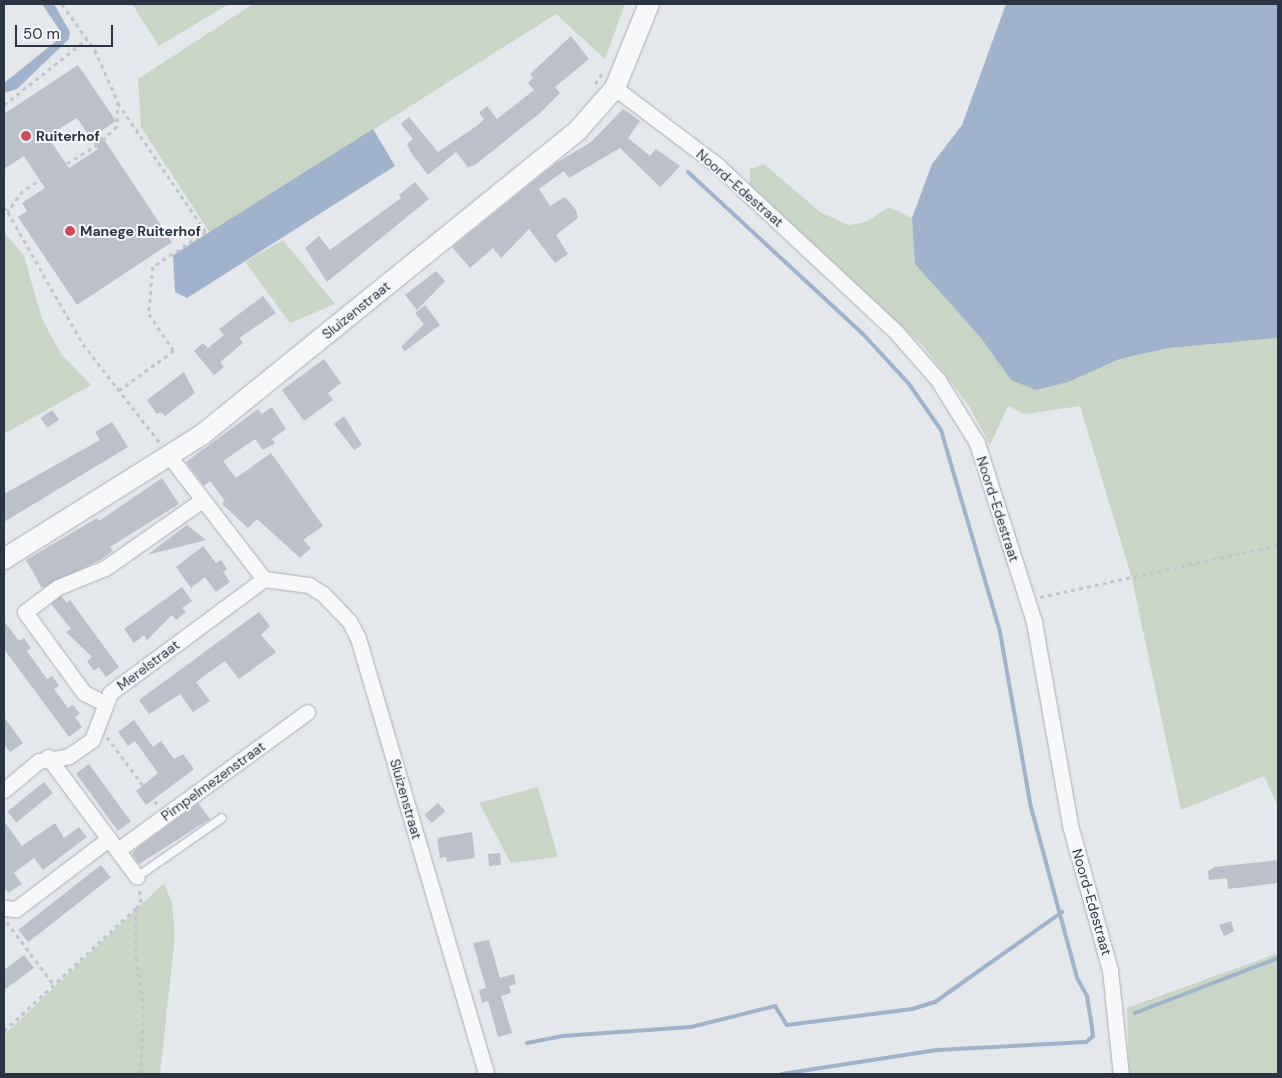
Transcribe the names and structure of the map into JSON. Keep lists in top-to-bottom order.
{
  "streets": {
    "street": [
      "Noord-Edestraat",
      "Sluizenstraat",
      "Merelstraat",
      "Pimpelmezenstraat"
    ]
  },
  "crossings": [
    ["Noord-Edestraat", "Sluizenstraat"],
    ["Sluizenstraat", "Merelstraat"]
  ],
  "places": ["Ruiterhof", "Manege Ruiterhof"],
  "scale_bar": "50 m"
}
